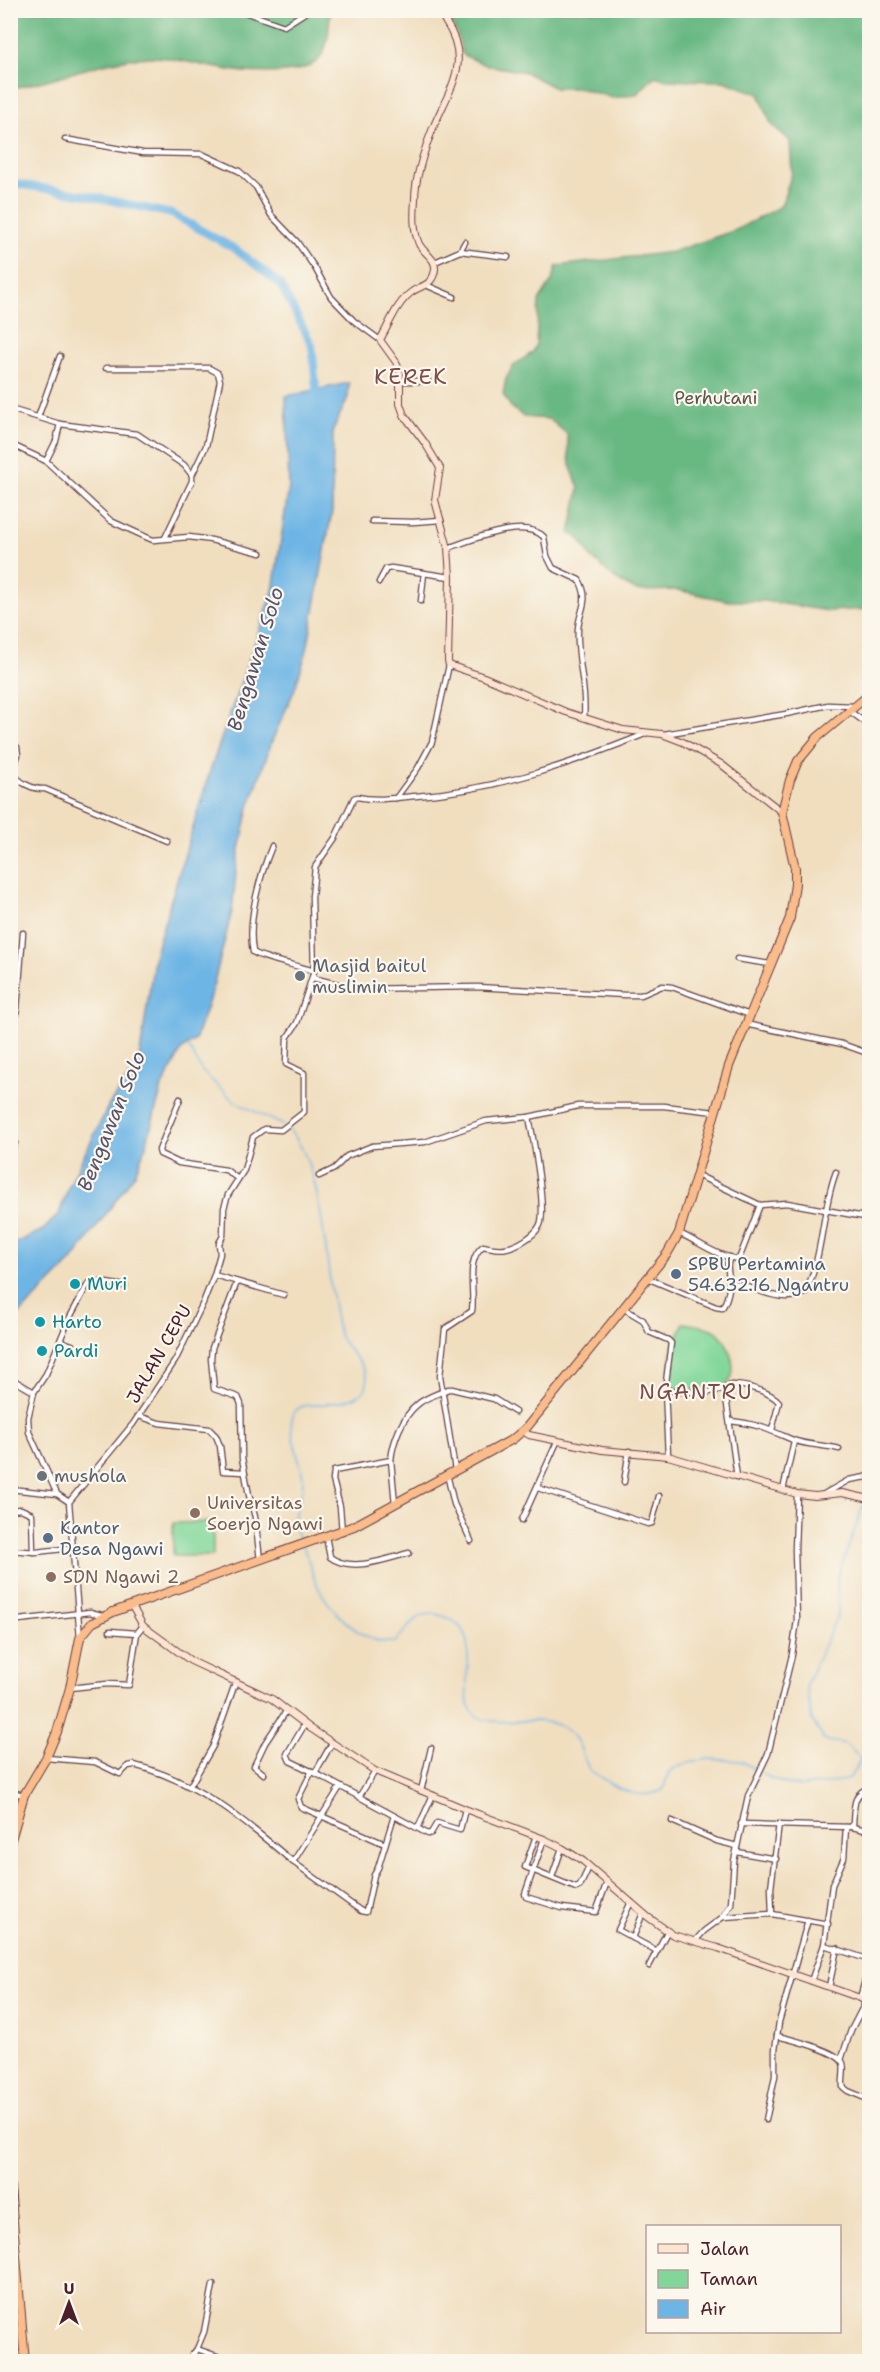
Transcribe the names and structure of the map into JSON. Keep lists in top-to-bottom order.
{
  "streets": {
    "street": ["JALAN CEPU"]
  },
  "districts": ["KEREK", "NGANTRU"],
  "water": ["Bengawan Solo"],
  "parks": ["Perhutani"],
  "places": [
    "Masjid baitul muslimin",
    "SPBU Pertamina 54.632.16 Ngantru",
    "Muri",
    "Harto",
    "Pardi",
    "mushola",
    "Universitas Soerjo Ngawi",
    "Kantor Desa Ngawi",
    "SDN Ngawi 2"
  ],
  "legend": ["Jalan", "Taman", "Air"],
  "north": "top"
}
